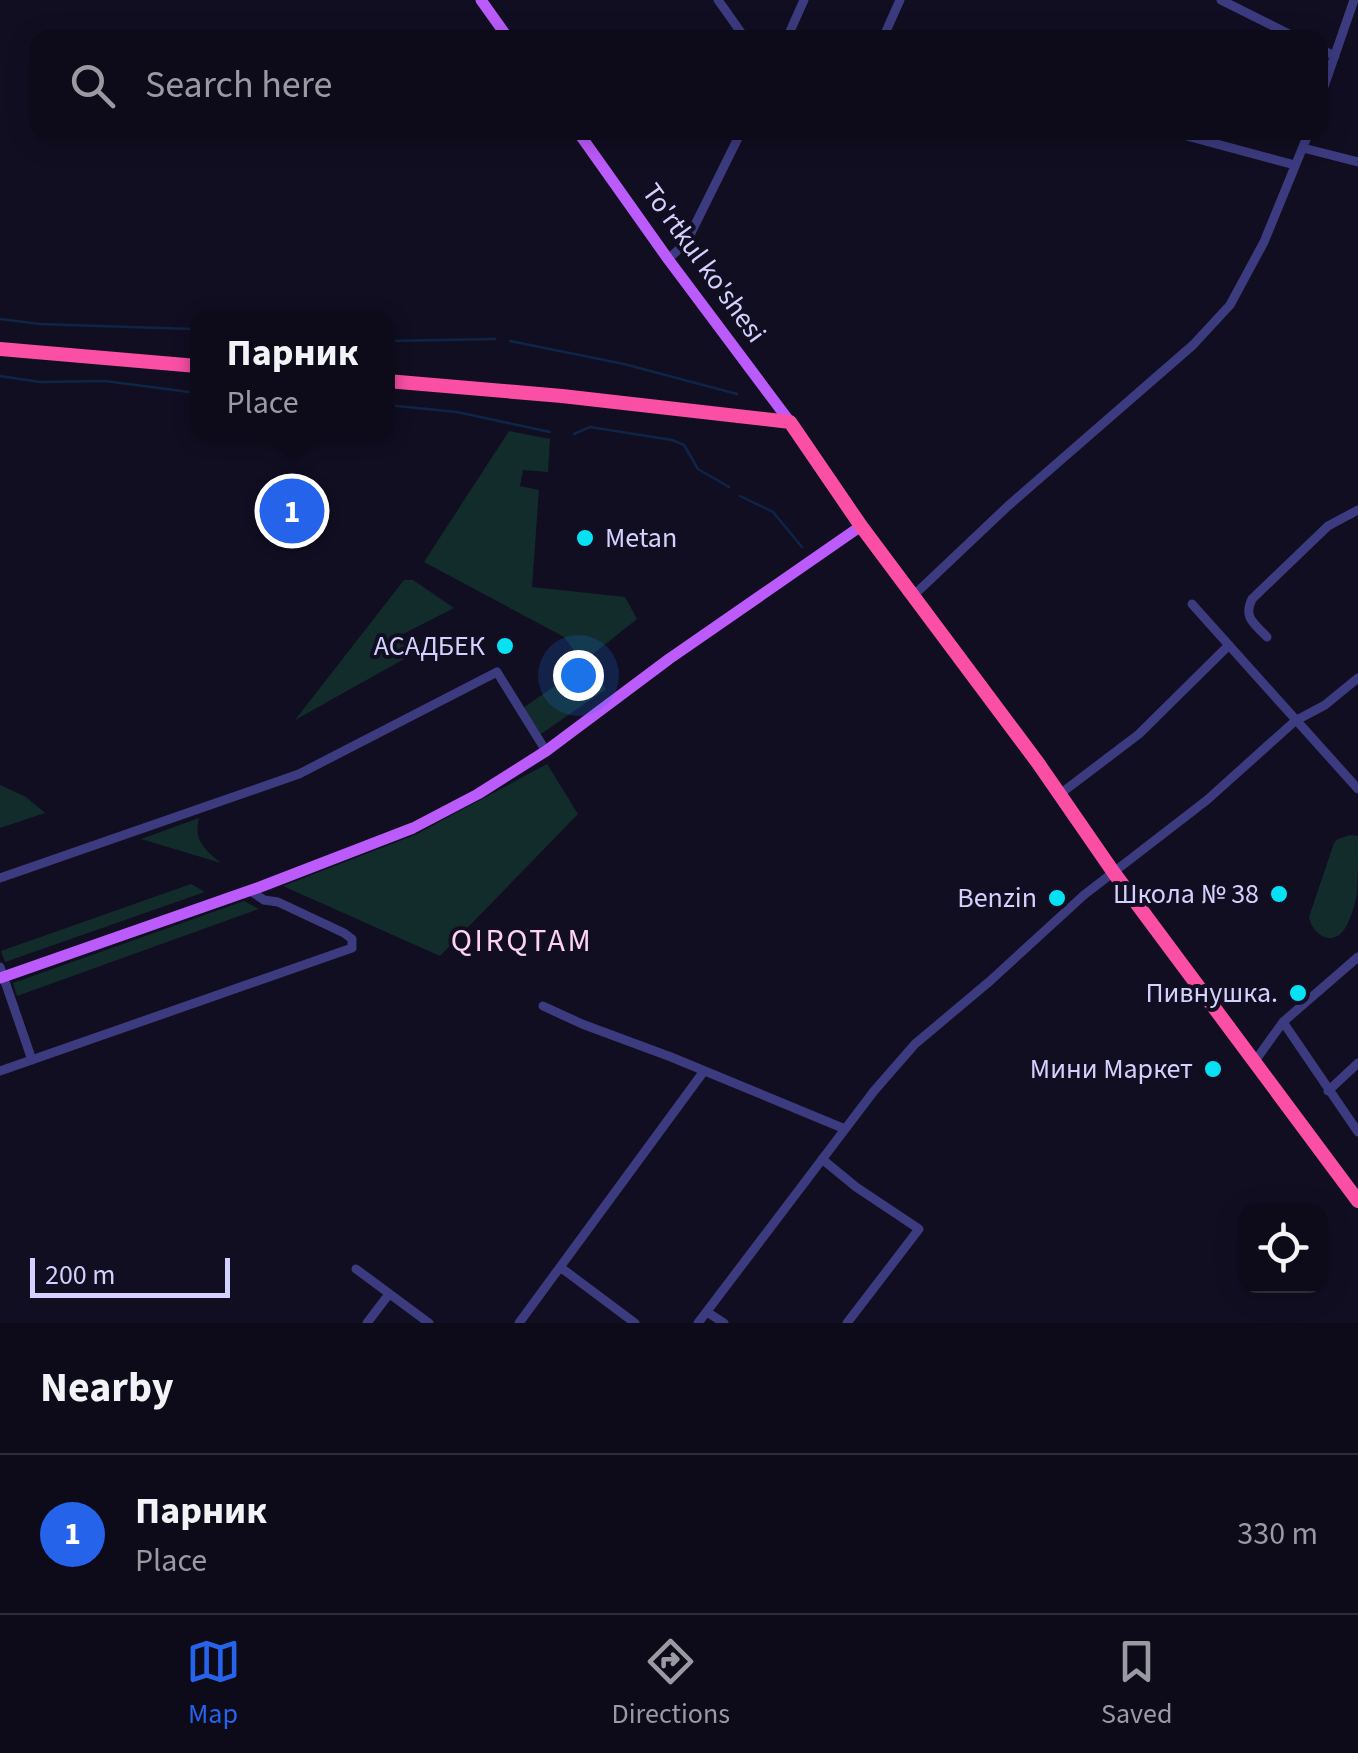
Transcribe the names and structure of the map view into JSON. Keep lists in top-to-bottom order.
{
  "streets": {
    "main road": ["To'rtkul ko'shesi"]
  },
  "districts": ["QIRQTAM"],
  "places": [
    "Metan",
    "АСАДБЕК",
    "Школа № 38",
    "Benzin",
    "Пивнушка.",
    "Мини Маркет"
  ],
  "scale_bar": "200 m",
  "page": {
    "search": "Search here",
    "popup": ["Парник", "Place"],
    "pins": "1",
    "scale": "200 m",
    "heading": "Nearby",
    "list": [
      {
        "mark": "1",
        "name": "Парник",
        "note": "Place",
        "value": "330 m"
      }
    ],
    "nav": ["Map", "Directions", "Saved"]
  }
}
